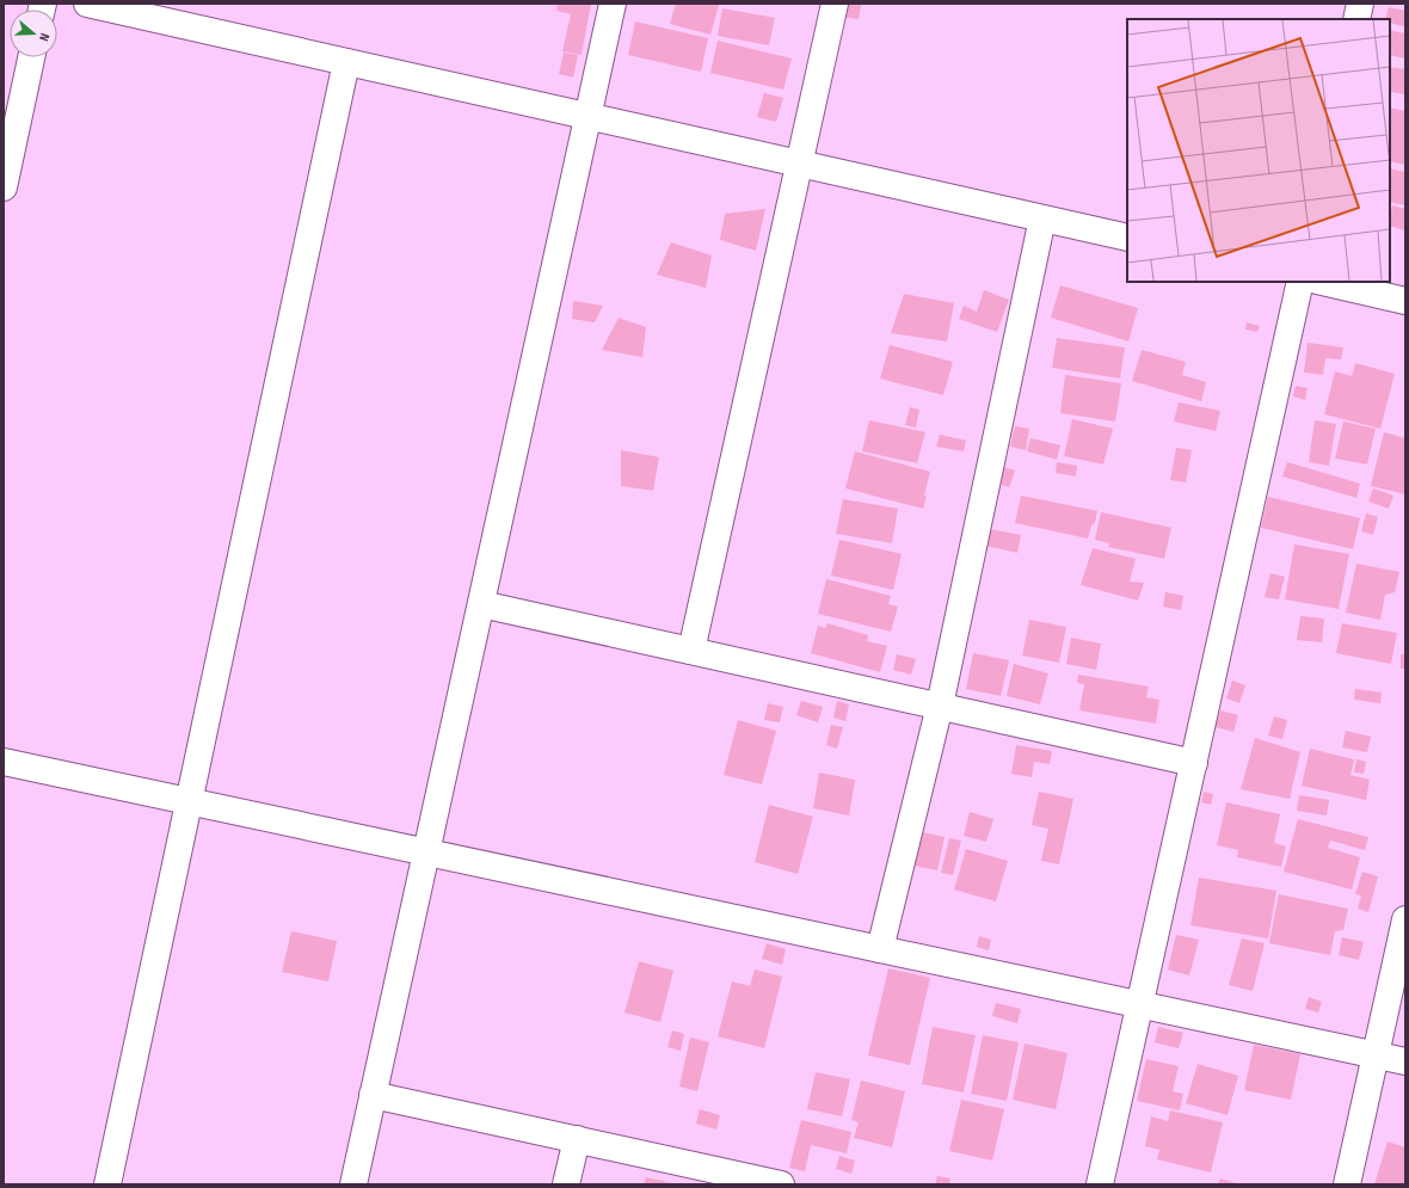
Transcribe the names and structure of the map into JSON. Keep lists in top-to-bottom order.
{
  "north": "right"
}
